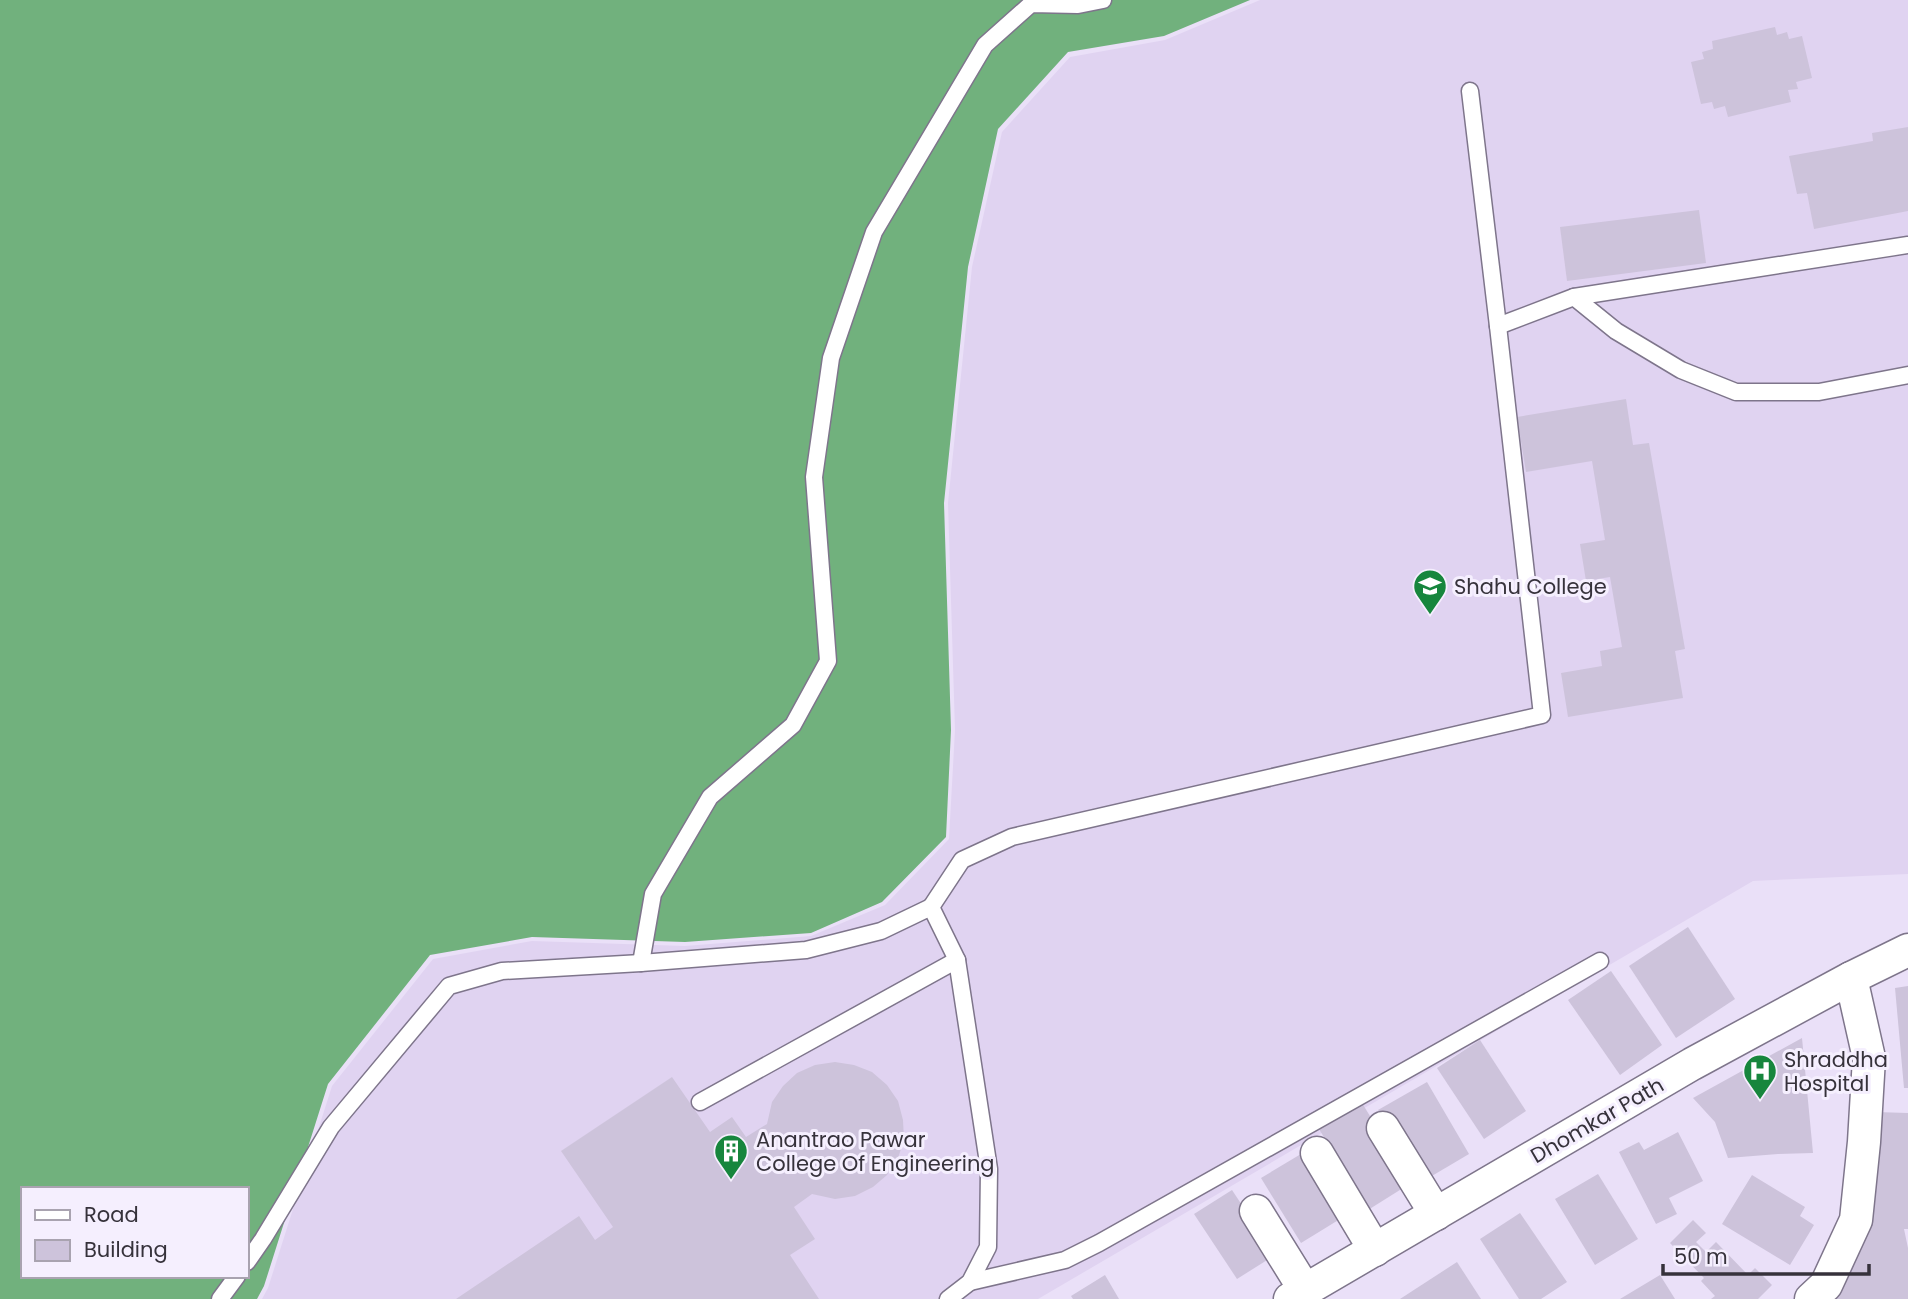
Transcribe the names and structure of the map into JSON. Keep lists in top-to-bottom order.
{
  "streets": {
    "street": ["Dhomkar Path"]
  },
  "places": {
    "school or university": ["Shahu College"],
    "hospital": ["Shraddha Hospital"],
    "building": ["Anantrao Pawar College Of Engineering"]
  },
  "legend": ["Road", "Building"],
  "scale_bar": "50 m"
}
